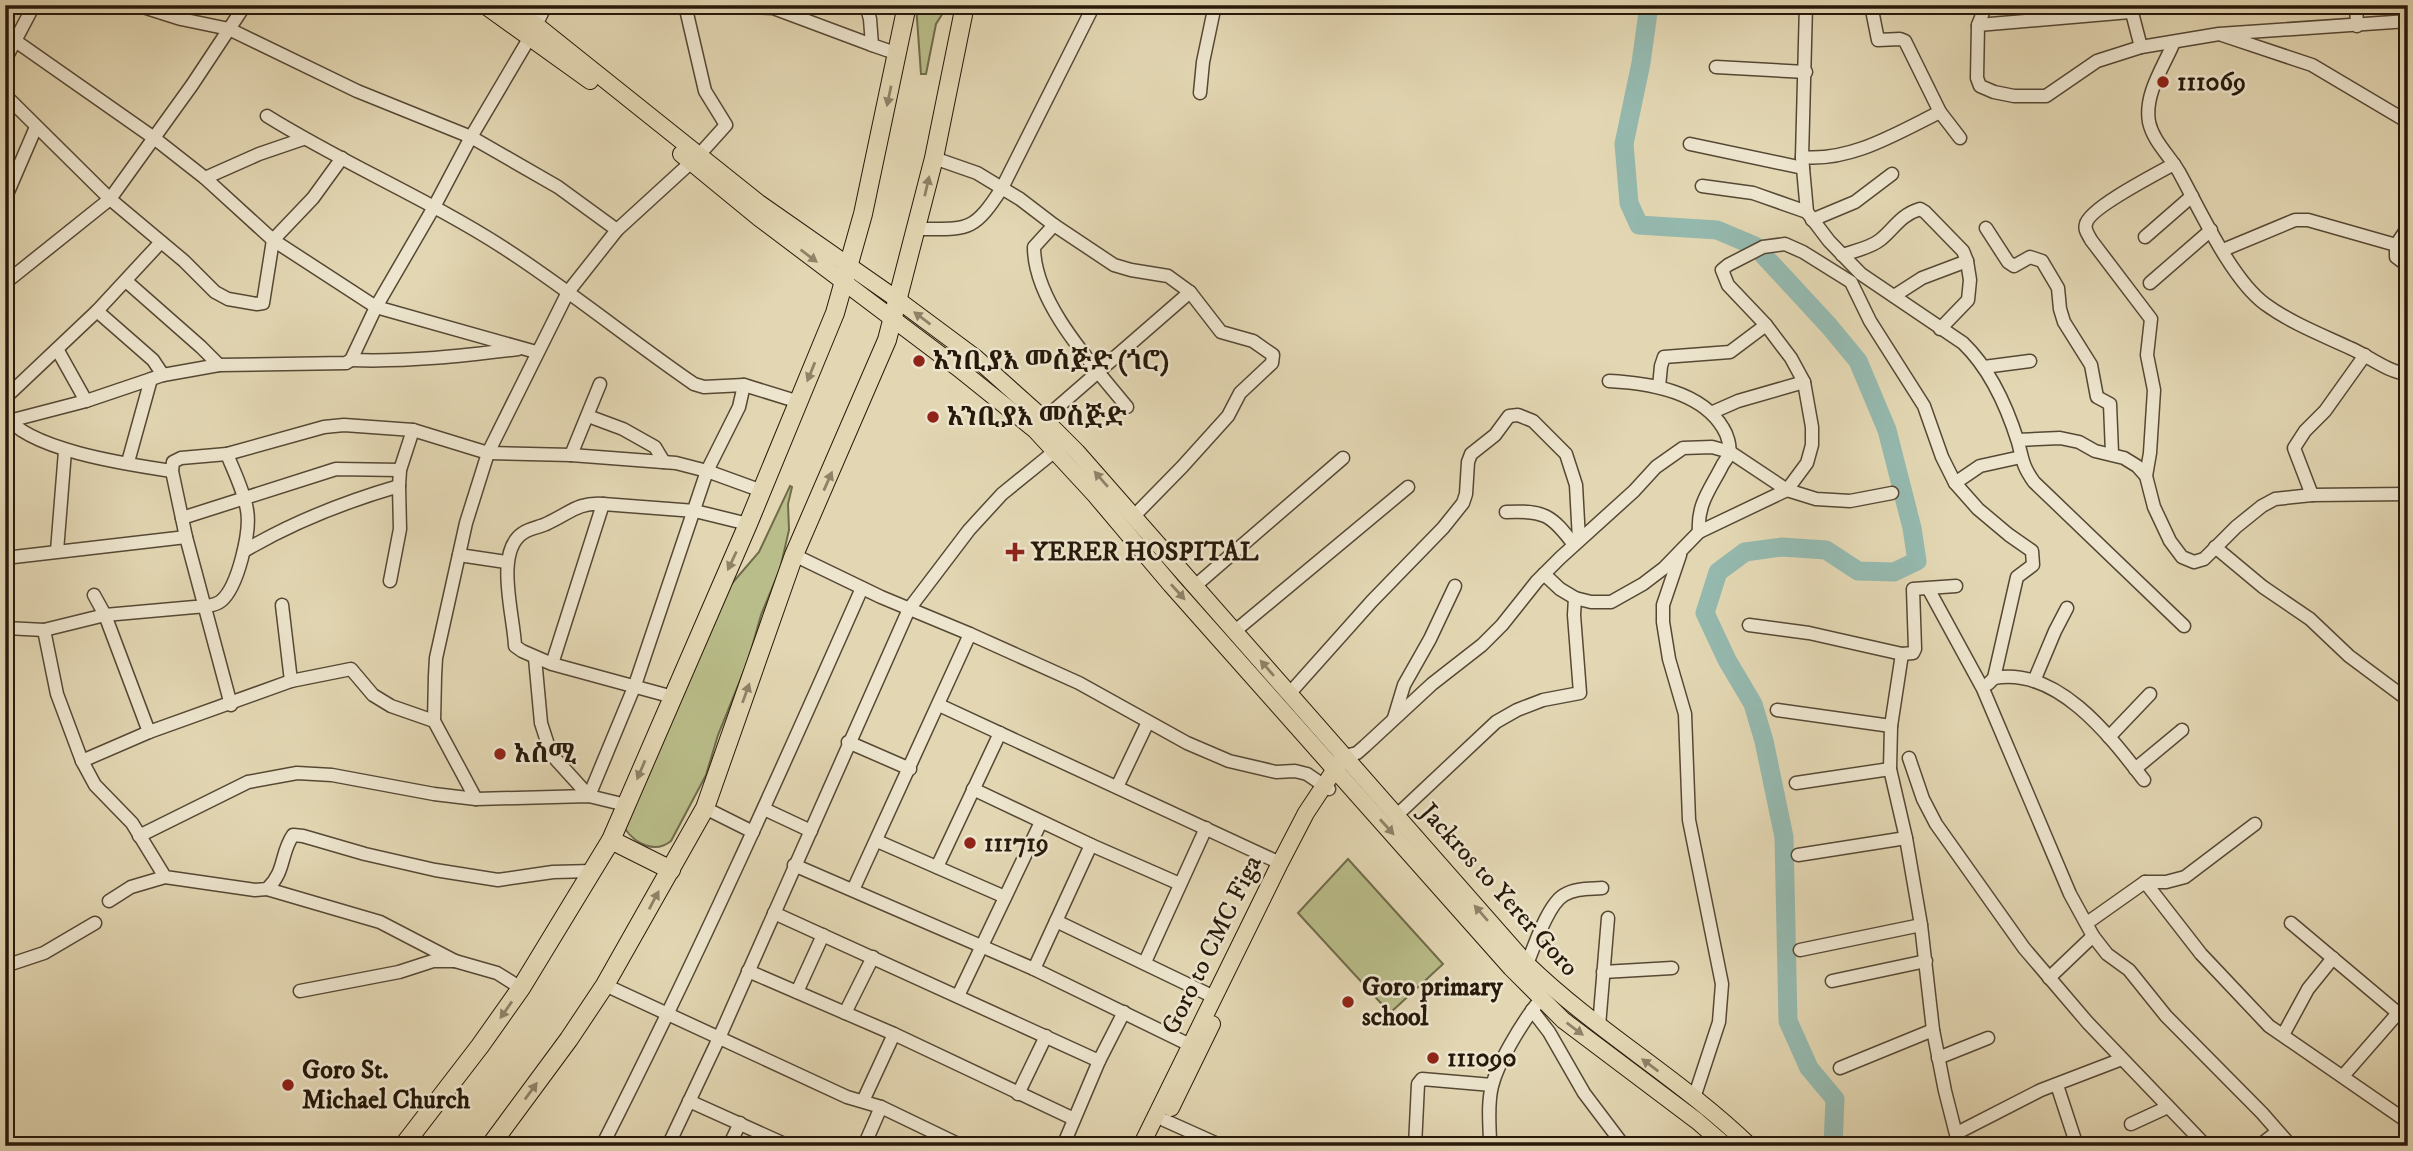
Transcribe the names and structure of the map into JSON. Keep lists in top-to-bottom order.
{
  "streets": {
    "main road": ["Jackros to Yerer Goro", "Goro to CMC Figa"]
  },
  "places": {
    "other": [
      "111069",
      "አንቢያእ መስጅድ (ጎሮ)",
      "አንቢያእ መስጅድ",
      "አስሚ",
      "111719",
      "Goro primary school",
      "111090",
      "Goro St. Michael Church"
    ],
    "health": ["YERER HOSPITAL"]
  }
}
